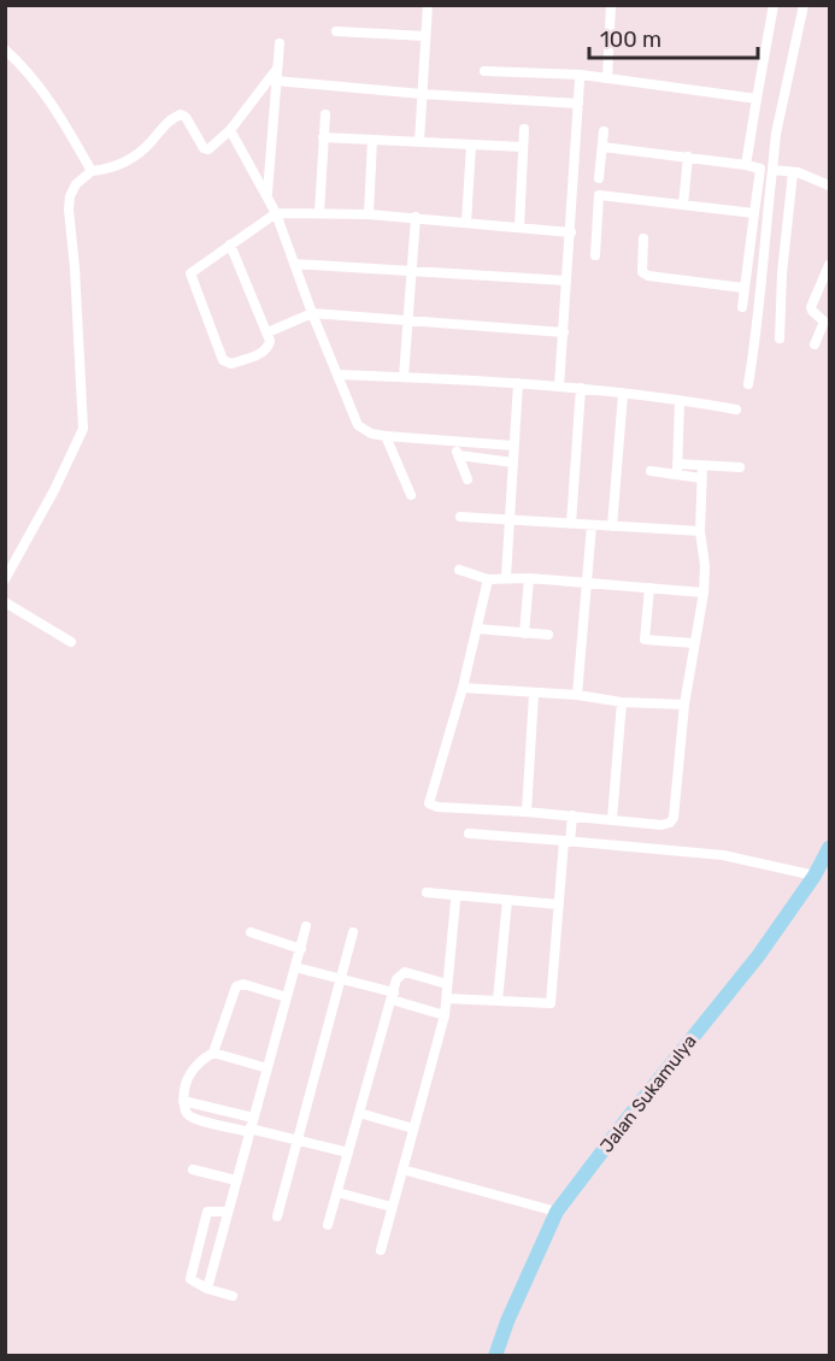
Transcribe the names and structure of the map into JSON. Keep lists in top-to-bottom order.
{
  "streets": {
    "main road": ["Jalan Sukamulya"]
  },
  "scale_bar": "100 m"
}
